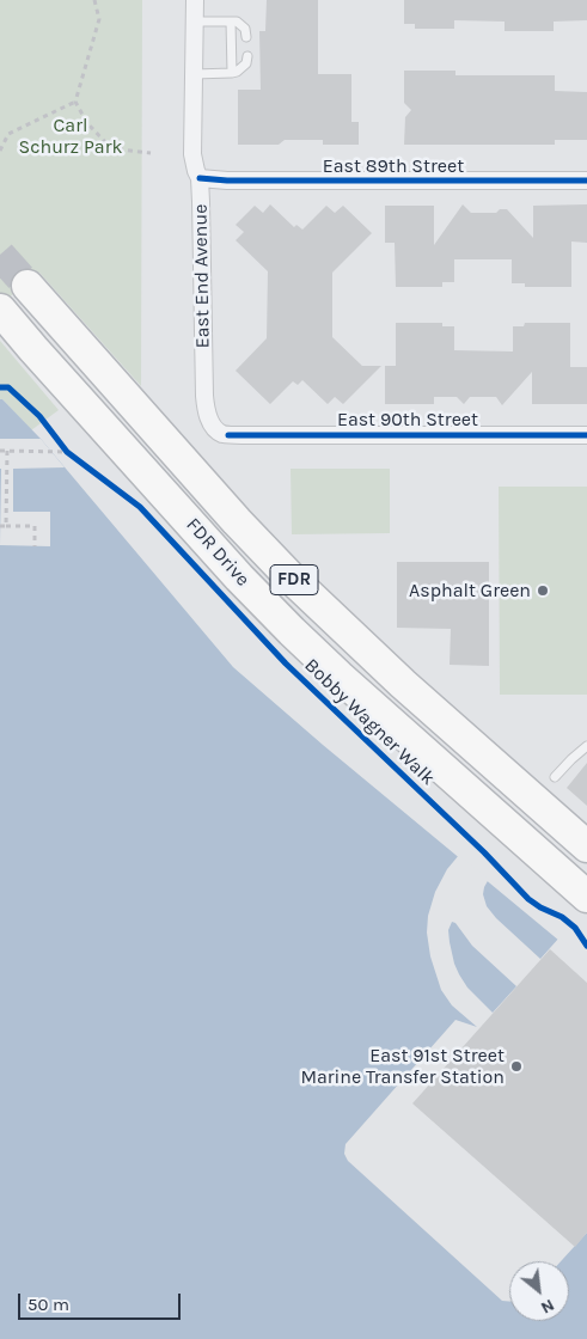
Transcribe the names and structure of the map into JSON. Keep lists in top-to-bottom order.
{
  "streets": {
    "highway": ["FDR Drive", "FDR"],
    "street": ["East 89th Street", "East End Avenue", "East 90th Street"],
    "cycle path": ["Bobby Wagner Walk"]
  },
  "crossings": [
    ["East 89th Street", "East End Avenue"],
    ["East End Avenue", "East 90th Street"]
  ],
  "parks": ["Carl Schurz Park"],
  "places": ["Asphalt Green", "East 91st Street Marine Transfer Station"],
  "scale_bar": "50 m",
  "north": "bottom right"
}
